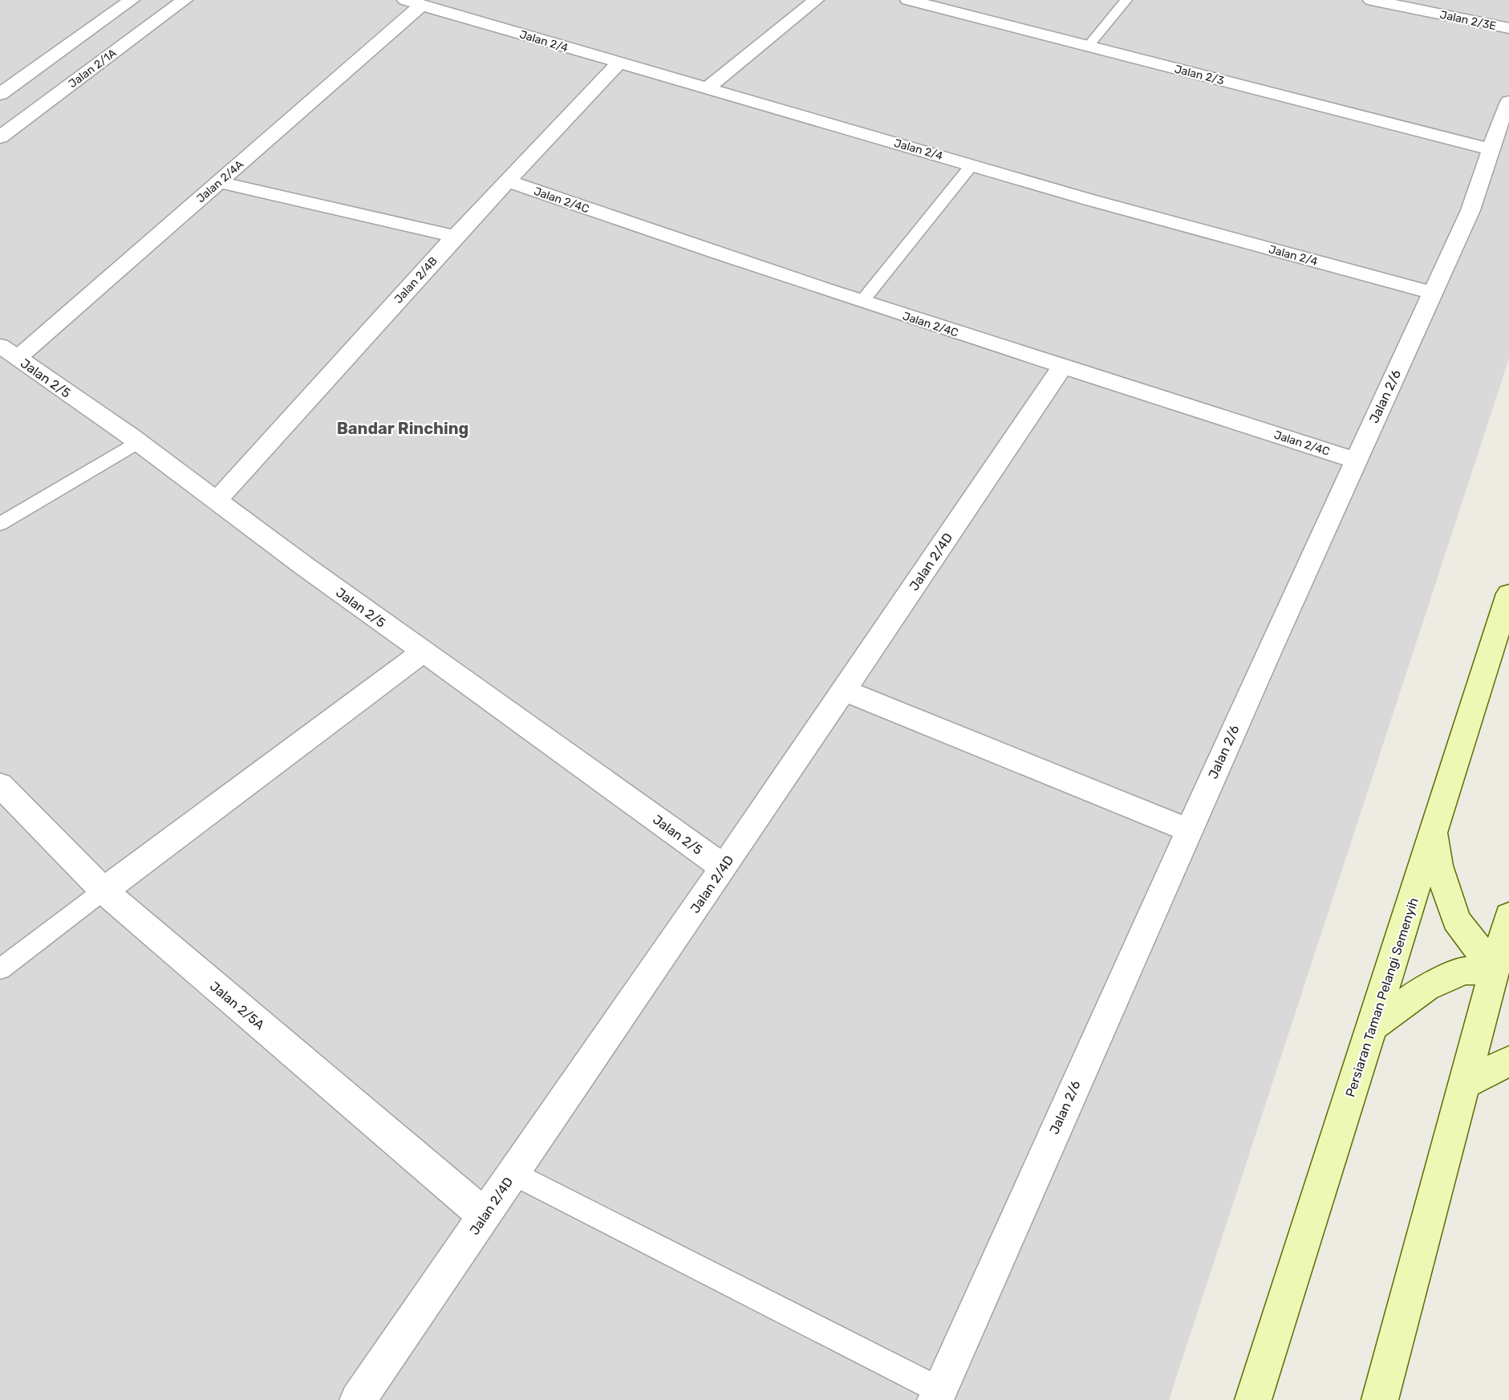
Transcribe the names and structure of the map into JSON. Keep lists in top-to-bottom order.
{
  "streets": {
    "street": [
      "Jalan 2/3E",
      "Jalan 2/4",
      "Jalan 2/1A",
      "Jalan 2/3",
      "Jalan 2/4A",
      "Jalan 2/4C",
      "Jalan 2/4B",
      "Jalan 2/5",
      "Jalan 2/6",
      "Jalan 2/4D",
      "Persiaran Taman Pelangi Semenyih",
      "Jalan 2/5A"
    ]
  },
  "crossings": [
    ["Jalan 2/4", "Jalan 2/4A"],
    ["Jalan 2/4", "Jalan 2/4B"],
    ["Jalan 2/4", "Jalan 2/6"],
    ["Jalan 2/3", "Jalan 2/6"],
    ["Jalan 2/4A", "Jalan 2/5"],
    ["Jalan 2/4C", "Jalan 2/4B"],
    ["Jalan 2/4C", "Jalan 2/6"],
    ["Jalan 2/4C", "Jalan 2/4D"],
    ["Jalan 2/4B", "Jalan 2/5"],
    ["Jalan 2/5", "Jalan 2/4D"],
    ["Jalan 2/4D", "Jalan 2/5A"]
  ],
  "districts": ["Bandar Rinching"]
}
